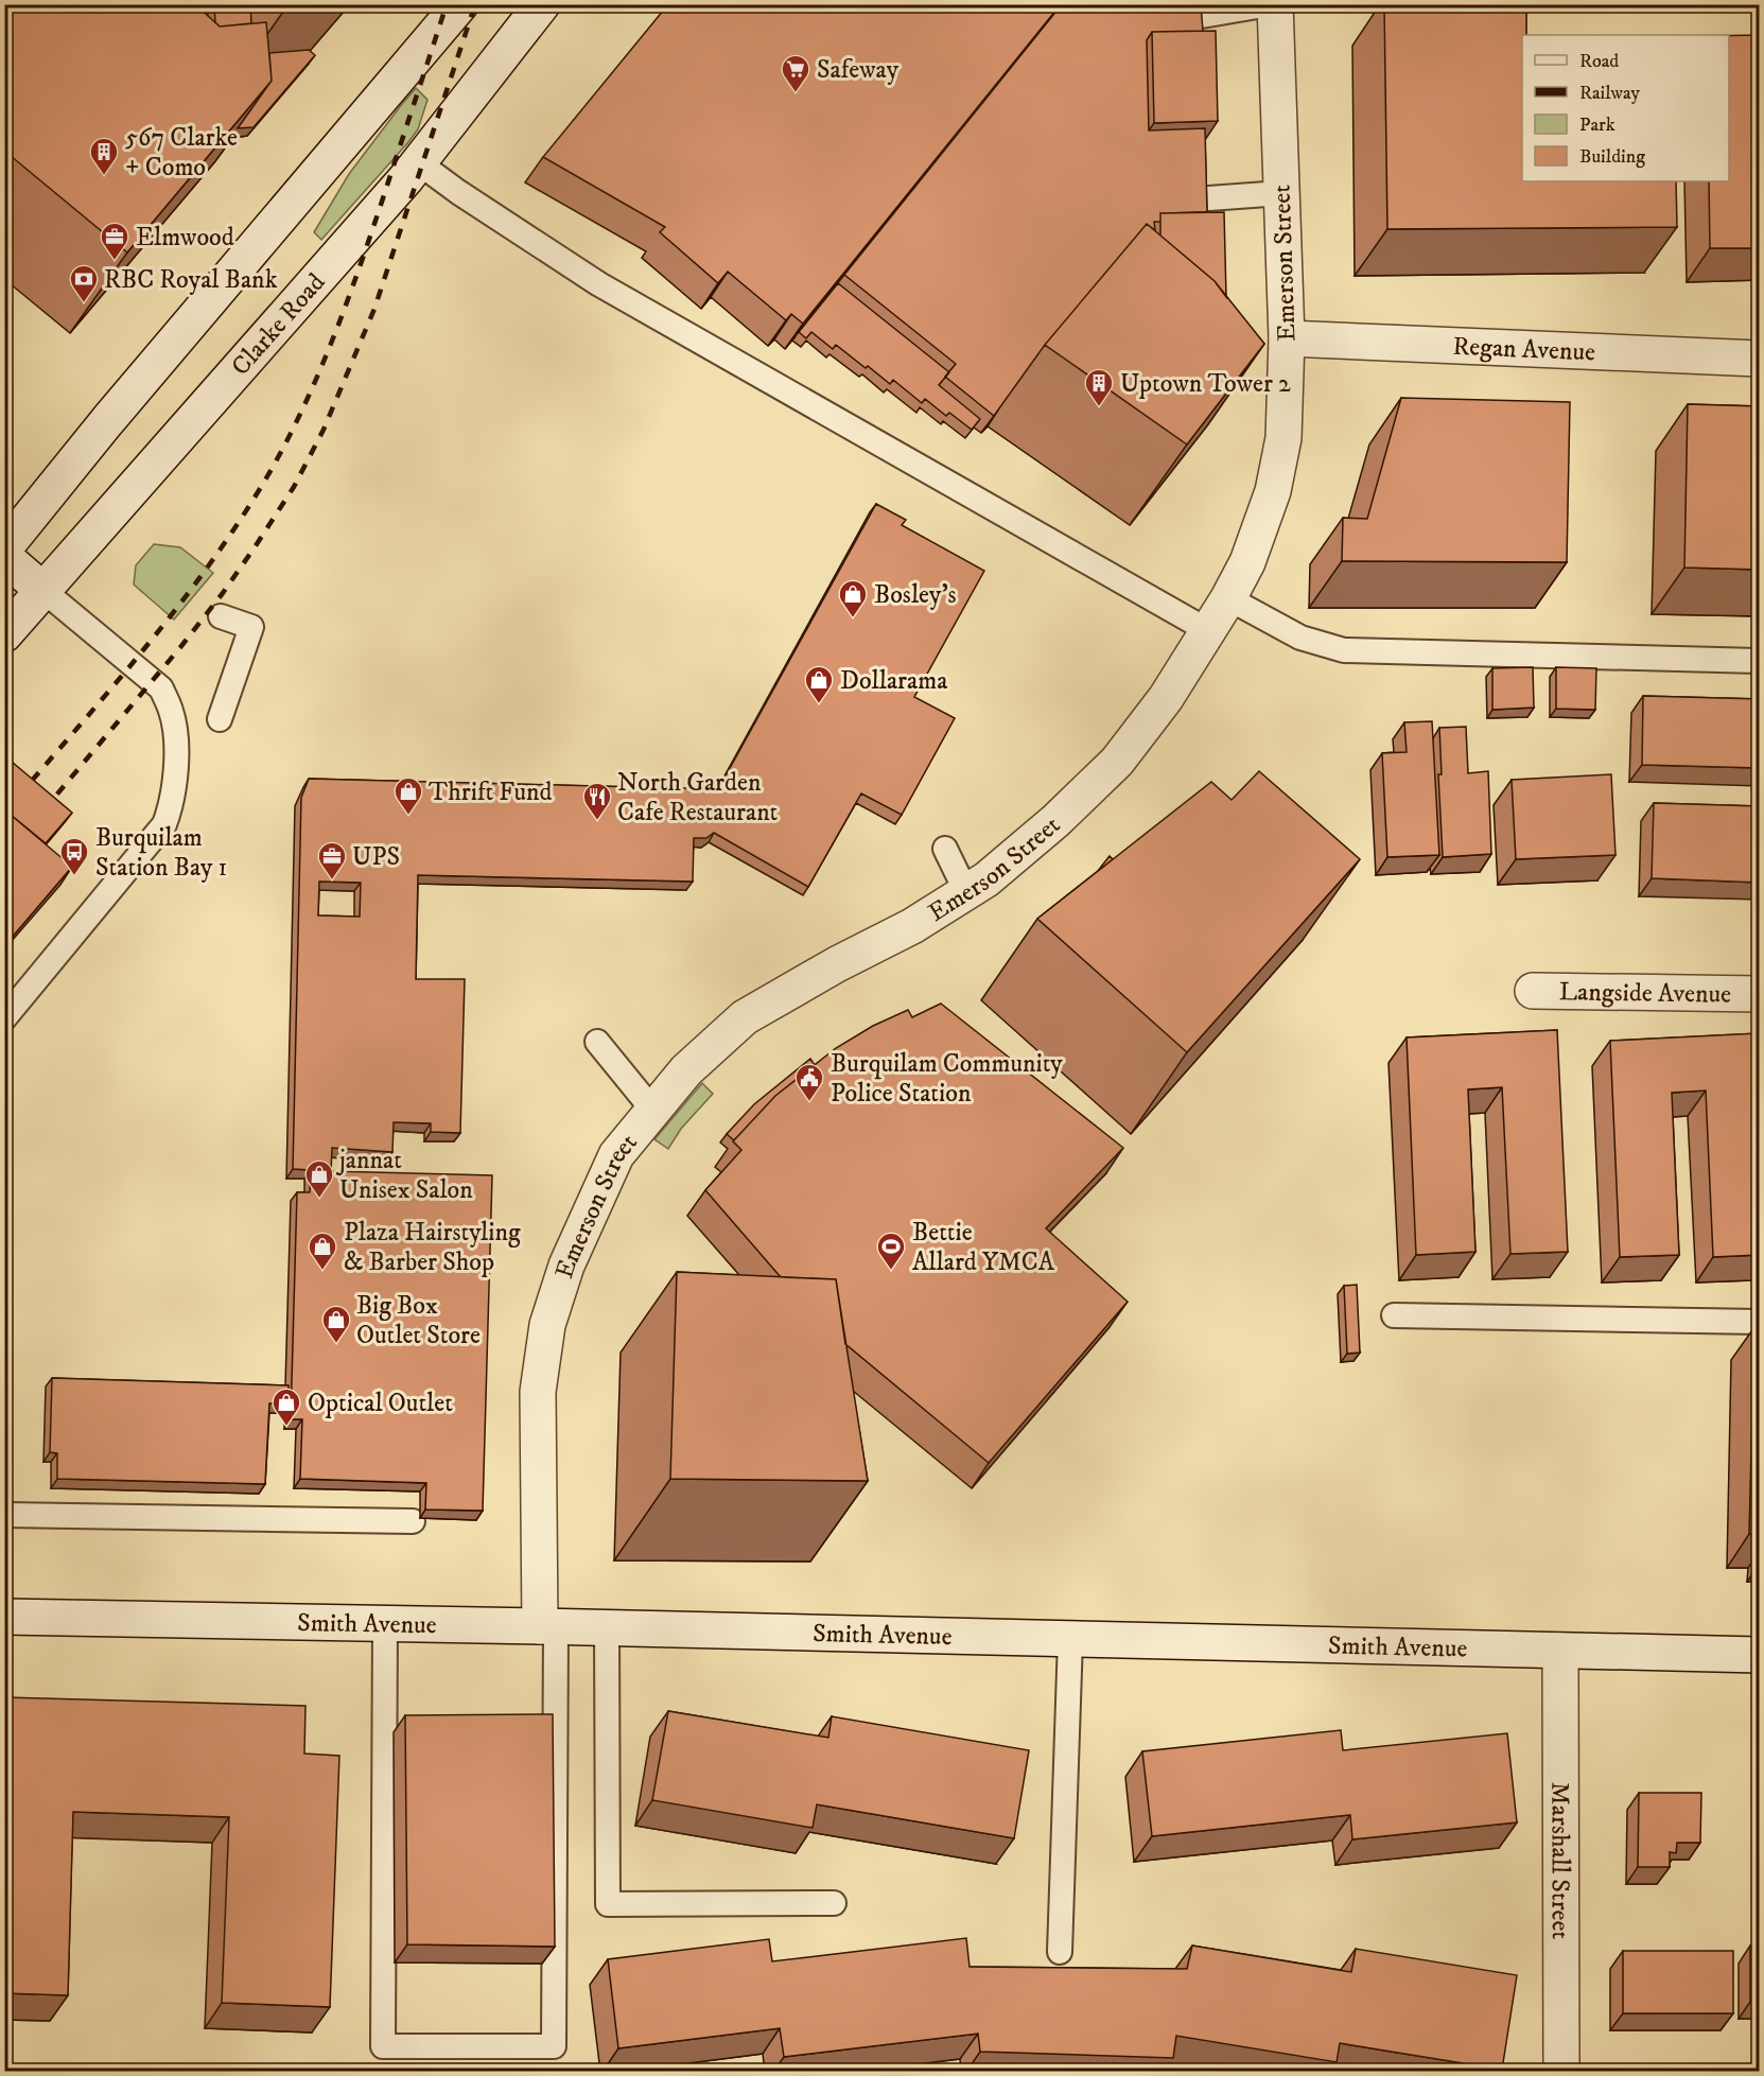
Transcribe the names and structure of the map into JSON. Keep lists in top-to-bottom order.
{
  "streets": {
    "street": [
      "Emerson Street",
      "Clarke Road",
      "Regan Avenue",
      "Langside Avenue",
      "Smith Avenue",
      "Marshall Street"
    ]
  },
  "crossings": [
    ["Emerson Street", "Regan Avenue"],
    ["Emerson Street", "Smith Avenue"],
    ["Smith Avenue", "Marshall Street"]
  ],
  "places": {
    "supermarket": ["Safeway"],
    "building": ["567 Clarke + Como", "Uptown Tower 2"],
    "office": ["Elmwood", "UPS"],
    "bank": ["RBC Royal Bank"],
    "shop": [
      "Bosley's",
      "Dollarama",
      "Thrift Fund",
      "jannat Unisex Salon",
      "Plaza Hairstyling & Barber Shop",
      "Big Box Outlet Store",
      "Optical Outlet"
    ],
    "restaurant": ["North Garden Cafe Restaurant"],
    "bus stop": ["Burquilam Station Bay 1"],
    "public building": ["Burquilam Community Police Station"],
    "sports": ["Bettie Allard YMCA"]
  },
  "legend": [
    "Road",
    "Railway",
    "Park",
    "Building"
  ]
}
